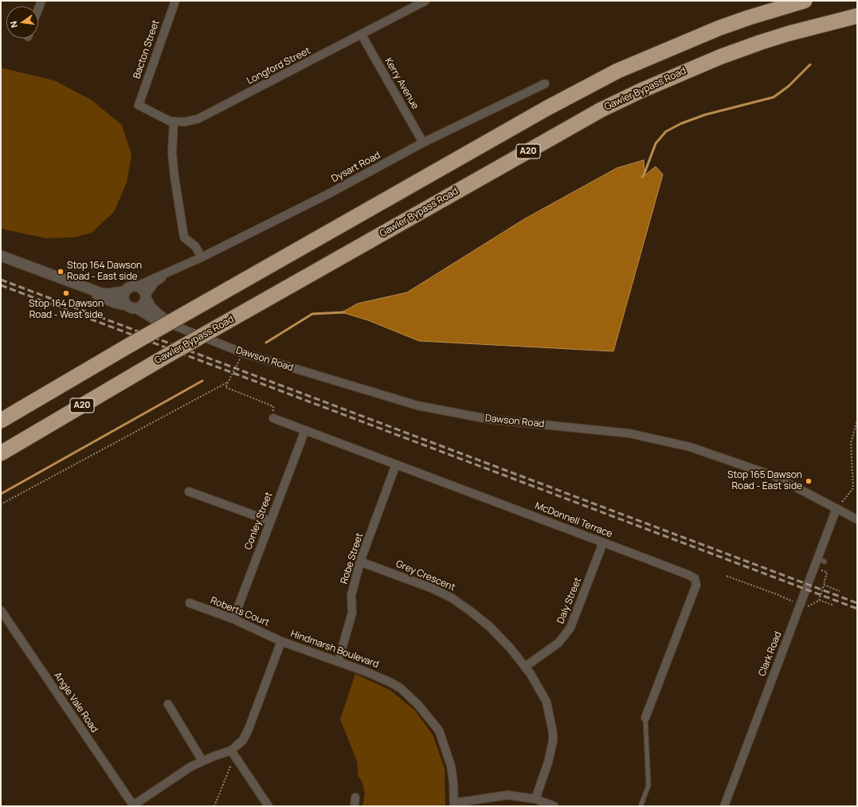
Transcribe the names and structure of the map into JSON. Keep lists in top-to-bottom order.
{
  "streets": {
    "highway": ["Gawler Bypass Road", "A20"],
    "street": [
      "Bacton Street",
      "Longford Street",
      "Kerry Avenue",
      "Dysart Road",
      "Dawson Road",
      "McDonnell Terrace",
      "Conley Street",
      "Robe Street",
      "Grey Crescent",
      "Daly Street",
      "Roberts Court",
      "Hindmarsh Boulevard",
      "Clark Road",
      "Angle Vale Road"
    ]
  },
  "crossings": [
    ["Bacton Street", "Longford Street"],
    ["Longford Street", "Kerry Avenue"],
    ["Kerry Avenue", "Dysart Road"],
    ["Dysart Road", "Dawson Road"],
    ["Dawson Road", "Clark Road"],
    ["McDonnell Terrace", "Conley Street"],
    ["McDonnell Terrace", "Robe Street"],
    ["McDonnell Terrace", "Daly Street"],
    ["Conley Street", "Roberts Court"],
    ["Robe Street", "Grey Crescent"],
    ["Robe Street", "Hindmarsh Boulevard"],
    ["Grey Crescent", "Daly Street"],
    ["Roberts Court", "Hindmarsh Boulevard"],
    ["Hindmarsh Boulevard", "Angle Vale Road"]
  ],
  "places": ["Stop 164 Dawson Road - East side", "Stop 164 Dawson Road - West side", "Stop 165 Dawson Road - East side"],
  "north": "left"
}
